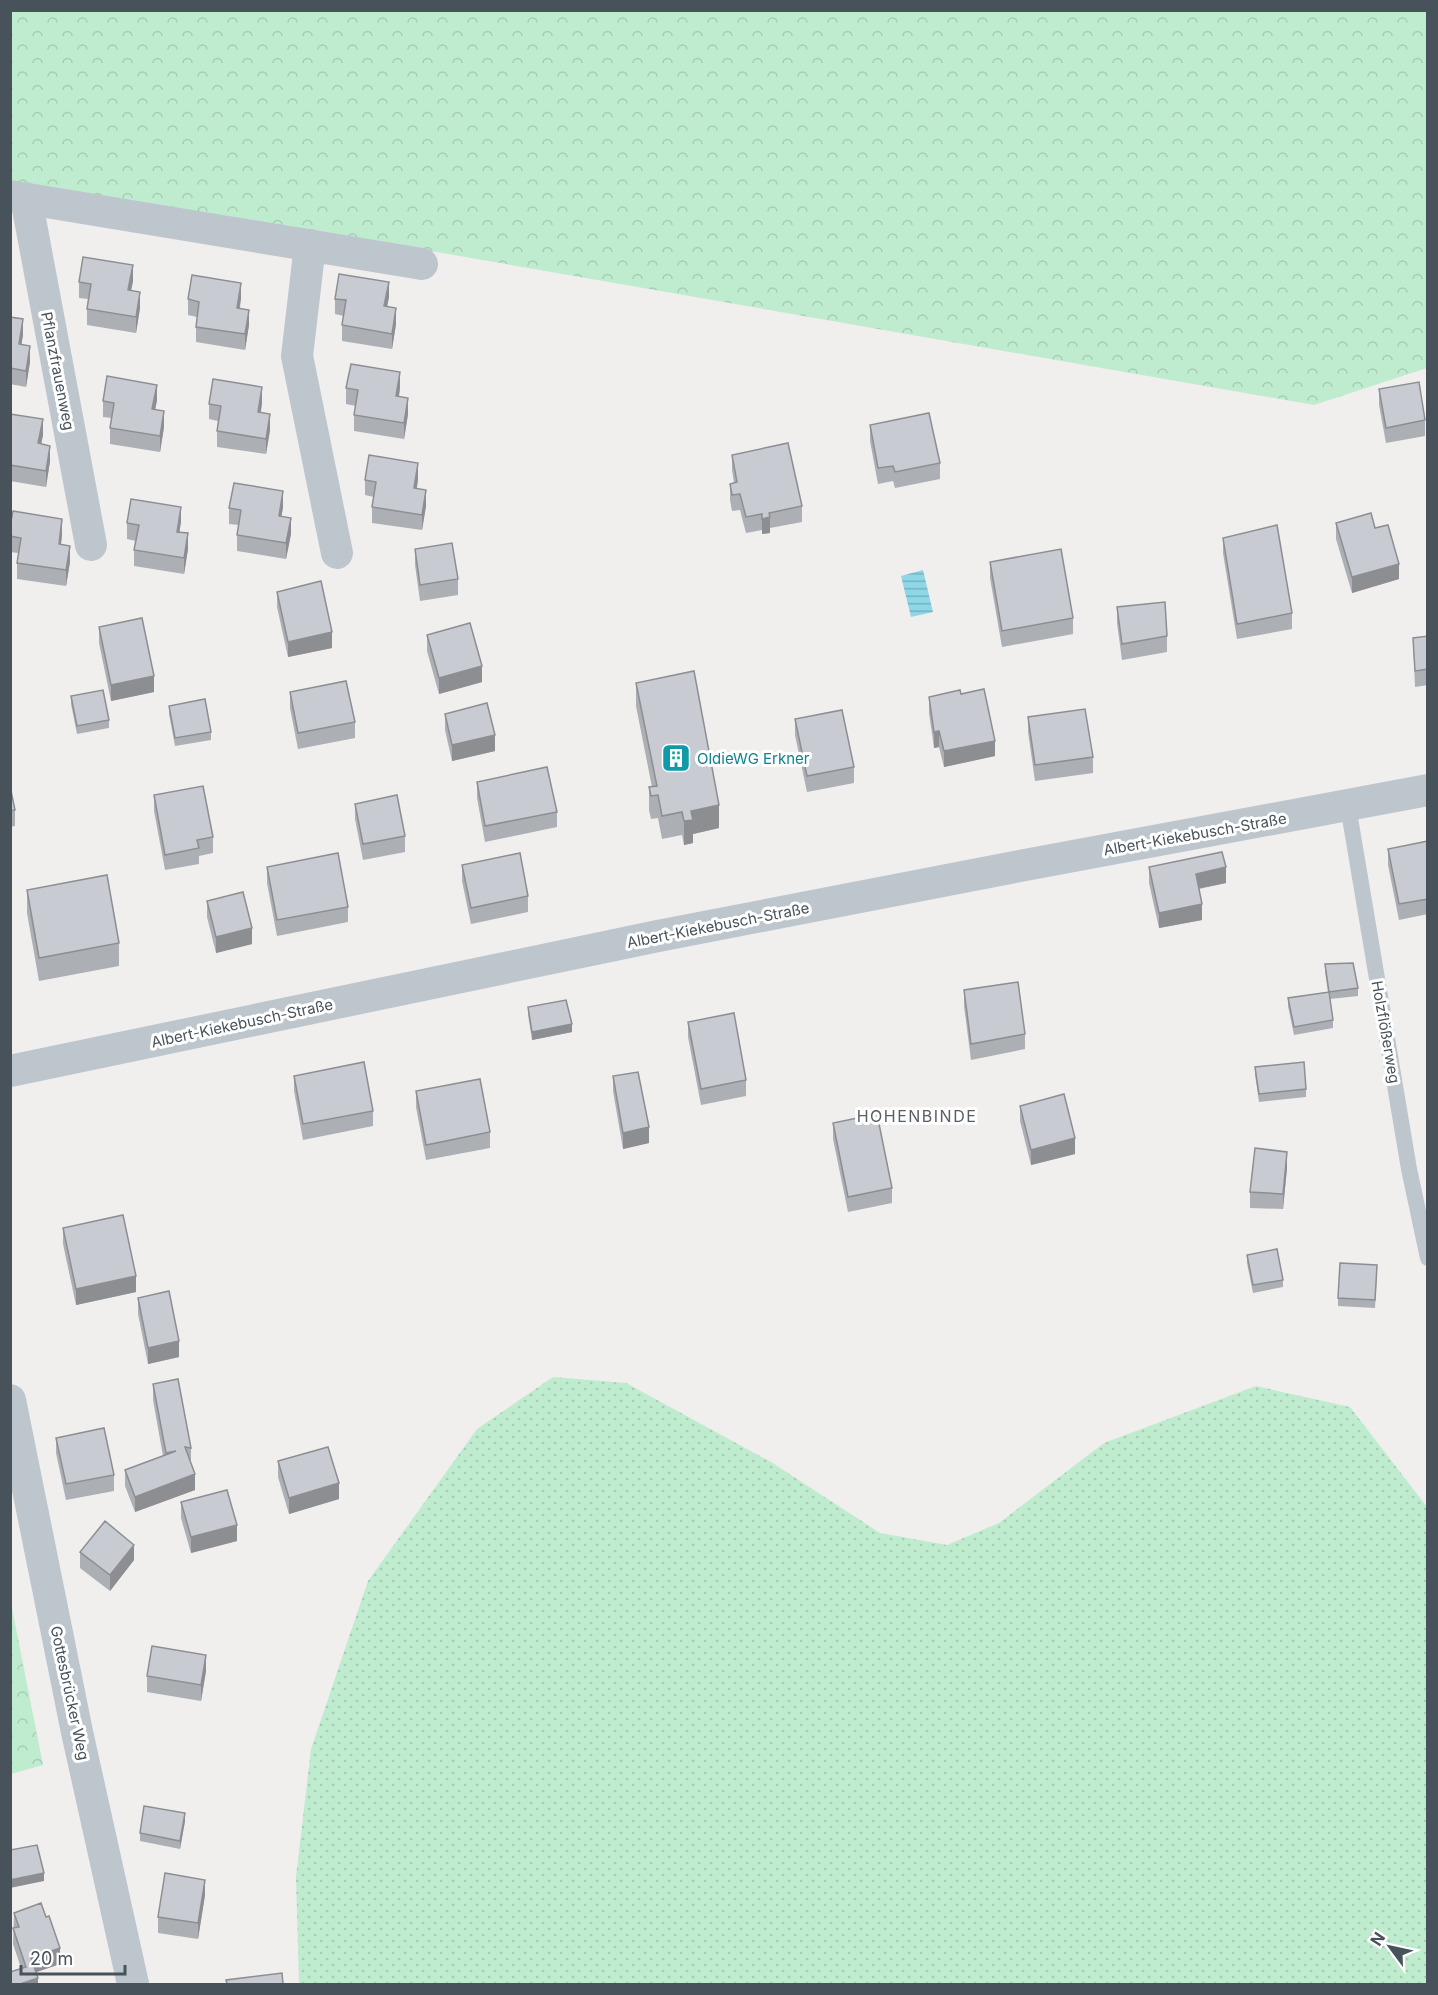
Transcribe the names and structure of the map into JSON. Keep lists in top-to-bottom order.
{
  "streets": {
    "street": ["Pflanzfrauenweg", "Albert-Kiekebusch-Straße", "Gottesbrücker Weg"],
    "lane": ["Holzflößerweg"]
  },
  "crossings": [
    ["Albert-Kiekebusch-Straße", "Holzflößerweg"]
  ],
  "districts": ["HOHENBINDE"],
  "places": {
    "building": ["OldieWG Erkner"]
  },
  "scale_bar": "20 m",
  "north": "top left"
}
